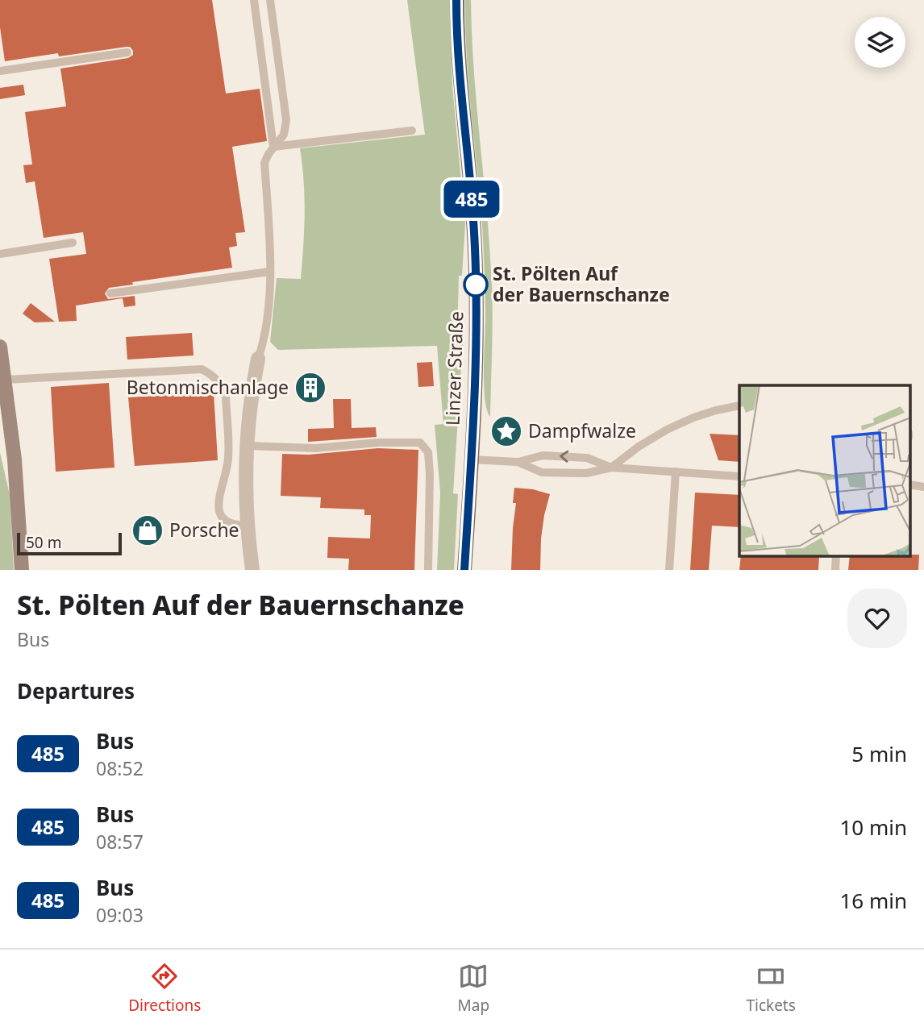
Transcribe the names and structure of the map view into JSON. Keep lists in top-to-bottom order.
{
  "streets": {
    "main road": ["Linzer Straße"]
  },
  "places": {
    "other": ["St. Pölten Auf der Bauernschanze"],
    "building": ["Betonmischanlage"],
    "place": ["Dampfwalze"],
    "shop": ["Porsche"]
  },
  "lines": ["bus line 485"],
  "scale_bar": "50 m",
  "page": {
    "on_map": "485",
    "scale": "50 m",
    "heading": [
      ["St. Pölten Auf der Bauernschanze", "Bus"],
      "Departures"
    ],
    "list": [
      {
        "mark": "485",
        "name": "Bus",
        "note": "08:52",
        "value": "5 min"
      },
      {
        "mark": "485",
        "name": "Bus",
        "note": "08:57",
        "value": "10 min"
      },
      {
        "mark": "485",
        "name": "Bus",
        "note": "09:03",
        "value": "16 min"
      }
    ],
    "tabs": ["Directions", "Map", "Tickets"]
  }
}
